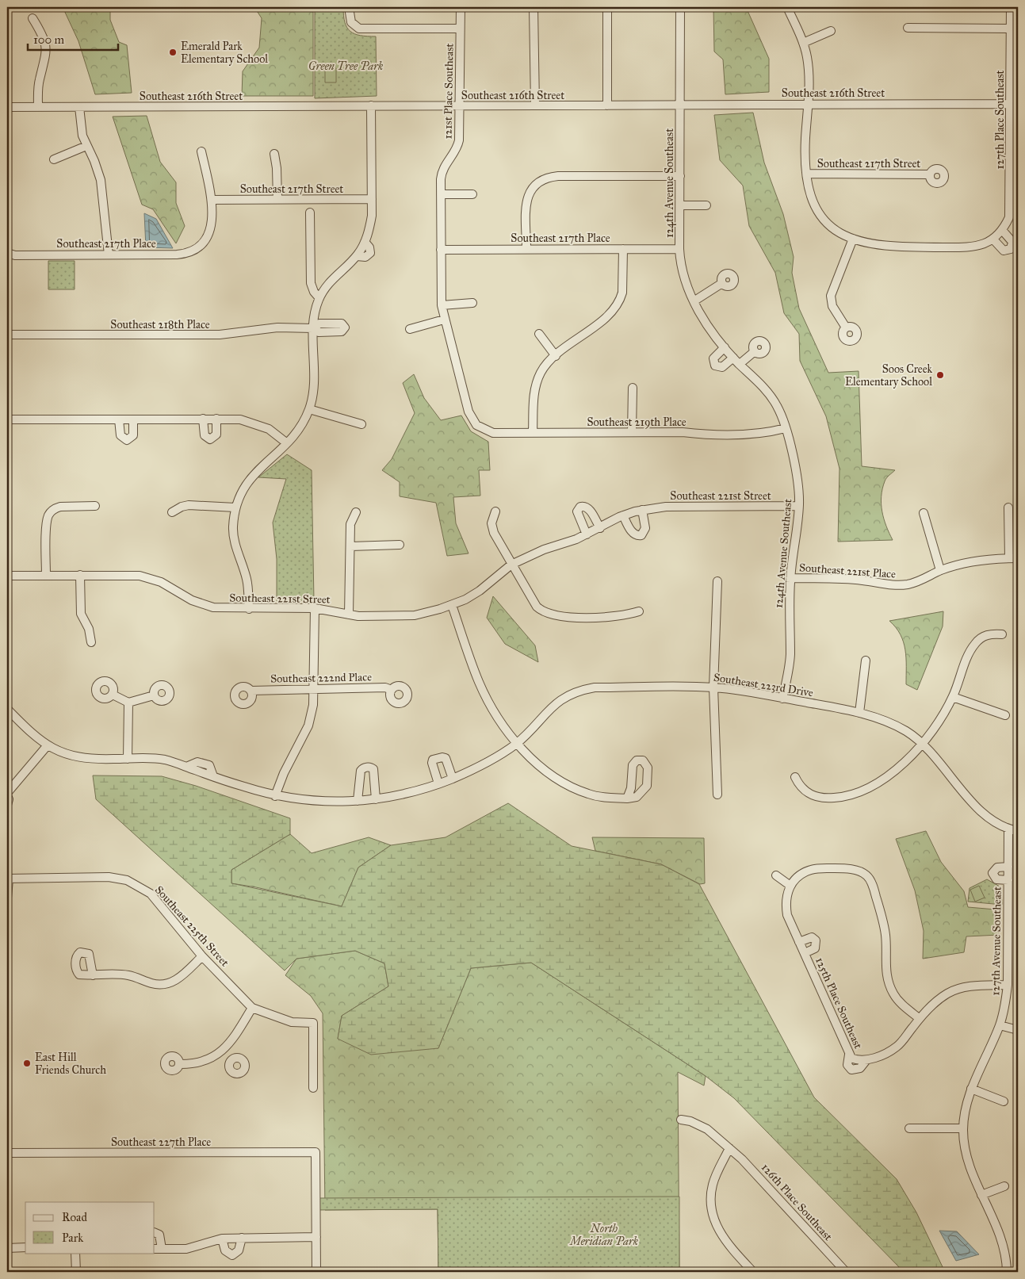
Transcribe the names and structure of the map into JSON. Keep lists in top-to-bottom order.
{
  "streets": {
    "street": [
      "121st Place Southeast",
      "Southeast 216th Street",
      "127th Place Southeast",
      "Southeast 217th Street",
      "124th Avenue Southeast",
      "Southeast 217th Place",
      "Southeast 218th Place",
      "Southeast 219th Place",
      "Southeast 221st Street",
      "Southeast 221st Place",
      "Southeast 222nd Place",
      "Southeast 223rd Drive",
      "Southeast 225th Street",
      "127th Avenue Southeast",
      "125th Place Southeast",
      "Southeast 227th Place",
      "126th Place Southeast"
    ]
  },
  "crossings": [
    ["121st Place Southeast", "Southeast 216th Street"],
    ["121st Place Southeast", "Southeast 217th Place"],
    ["121st Place Southeast", "Southeast 219th Place"],
    ["Southeast 216th Street", "127th Place Southeast"],
    ["Southeast 216th Street", "124th Avenue Southeast"],
    ["Southeast 217th Street", "Southeast 217th Place"],
    ["124th Avenue Southeast", "Southeast 217th Place"],
    ["124th Avenue Southeast", "Southeast 219th Place"],
    ["124th Avenue Southeast", "Southeast 221st Street"],
    ["124th Avenue Southeast", "Southeast 221st Place"],
    ["124th Avenue Southeast", "Southeast 223rd Drive"],
    ["Southeast 223rd Drive", "127th Avenue Southeast"]
  ],
  "parks": ["Green Tree Park", "North Meridian Park"],
  "places": ["Emerald Park Elementary School", "Soos Creek Elementary School", "East Hill Friends Church"],
  "legend": ["Road", "Park"],
  "scale_bar": "100 m"
}
